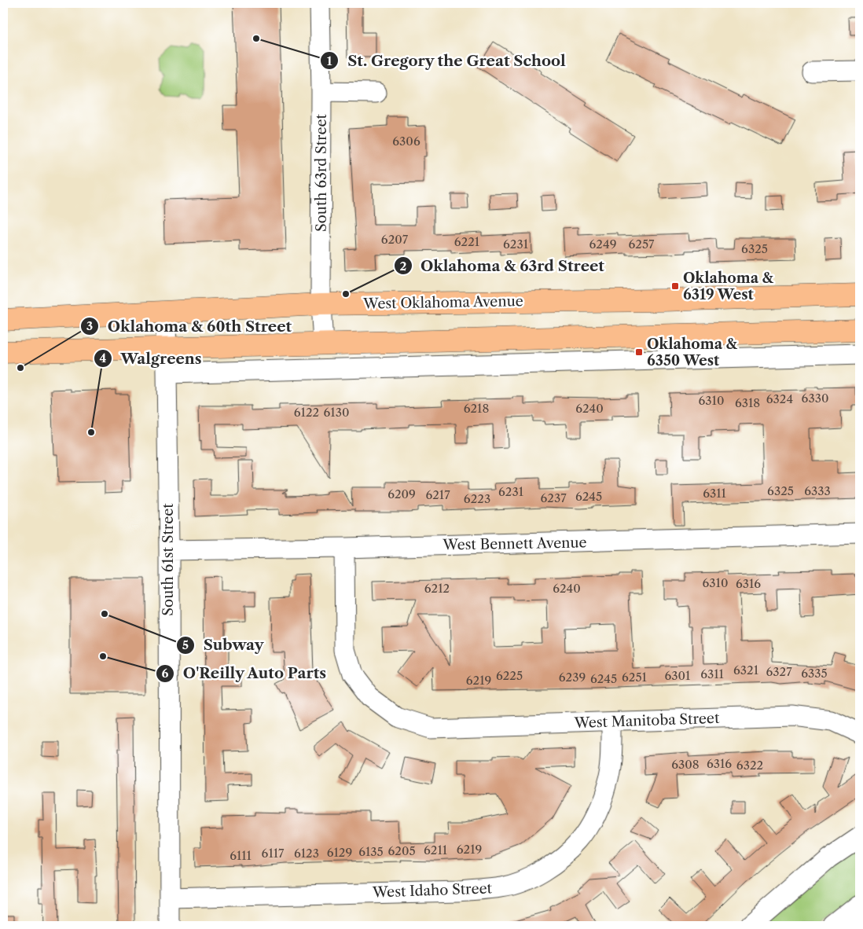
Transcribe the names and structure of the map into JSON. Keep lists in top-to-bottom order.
{
  "streets": {
    "main road": ["West Oklahoma Avenue"],
    "street": [
      "South 63rd Street",
      "West Bennett Avenue",
      "South 61st Street",
      "West Manitoba Street",
      "West Idaho Street"
    ]
  },
  "crossings": [
    ["South 63rd Street", "West Oklahoma Avenue"],
    ["West Oklahoma Avenue", "South 61st Street"],
    ["West Bennett Avenue", "South 61st Street"],
    ["West Bennett Avenue", "West Manitoba Street"],
    ["South 61st Street", "West Idaho Street"],
    ["West Manitoba Street", "West Idaho Street"]
  ],
  "places": {
    "other": [
      "St. Gregory the Great School",
      "Oklahoma & 63rd Street",
      "Oklahoma & 60th Street",
      "Walgreens",
      "Subway",
      "O'Reilly Auto Parts"
    ],
    "transit": ["Oklahoma & 6319 West", "Oklahoma & 6350 West"]
  },
  "house_numbers": [
    "6306",
    "6207",
    "6221",
    "6231",
    "6249",
    "6257",
    "6325",
    "6330",
    "6324",
    "6310",
    "6318",
    "6218",
    "6240",
    "6122",
    "6130",
    "6325",
    "6333",
    "6231",
    "6311",
    "6209",
    "6217",
    "6245",
    "6237",
    "6223",
    "6310",
    "6316",
    "6212",
    "6240",
    "6321",
    "6327",
    "6335",
    "6311",
    "6225",
    "6301",
    "6239",
    "6251",
    "6245",
    "6219",
    "6316",
    "6308",
    "6322",
    "6219",
    "6211",
    "6205",
    "6135",
    "6129",
    "6117",
    "6123",
    "6111"
  ]
}
